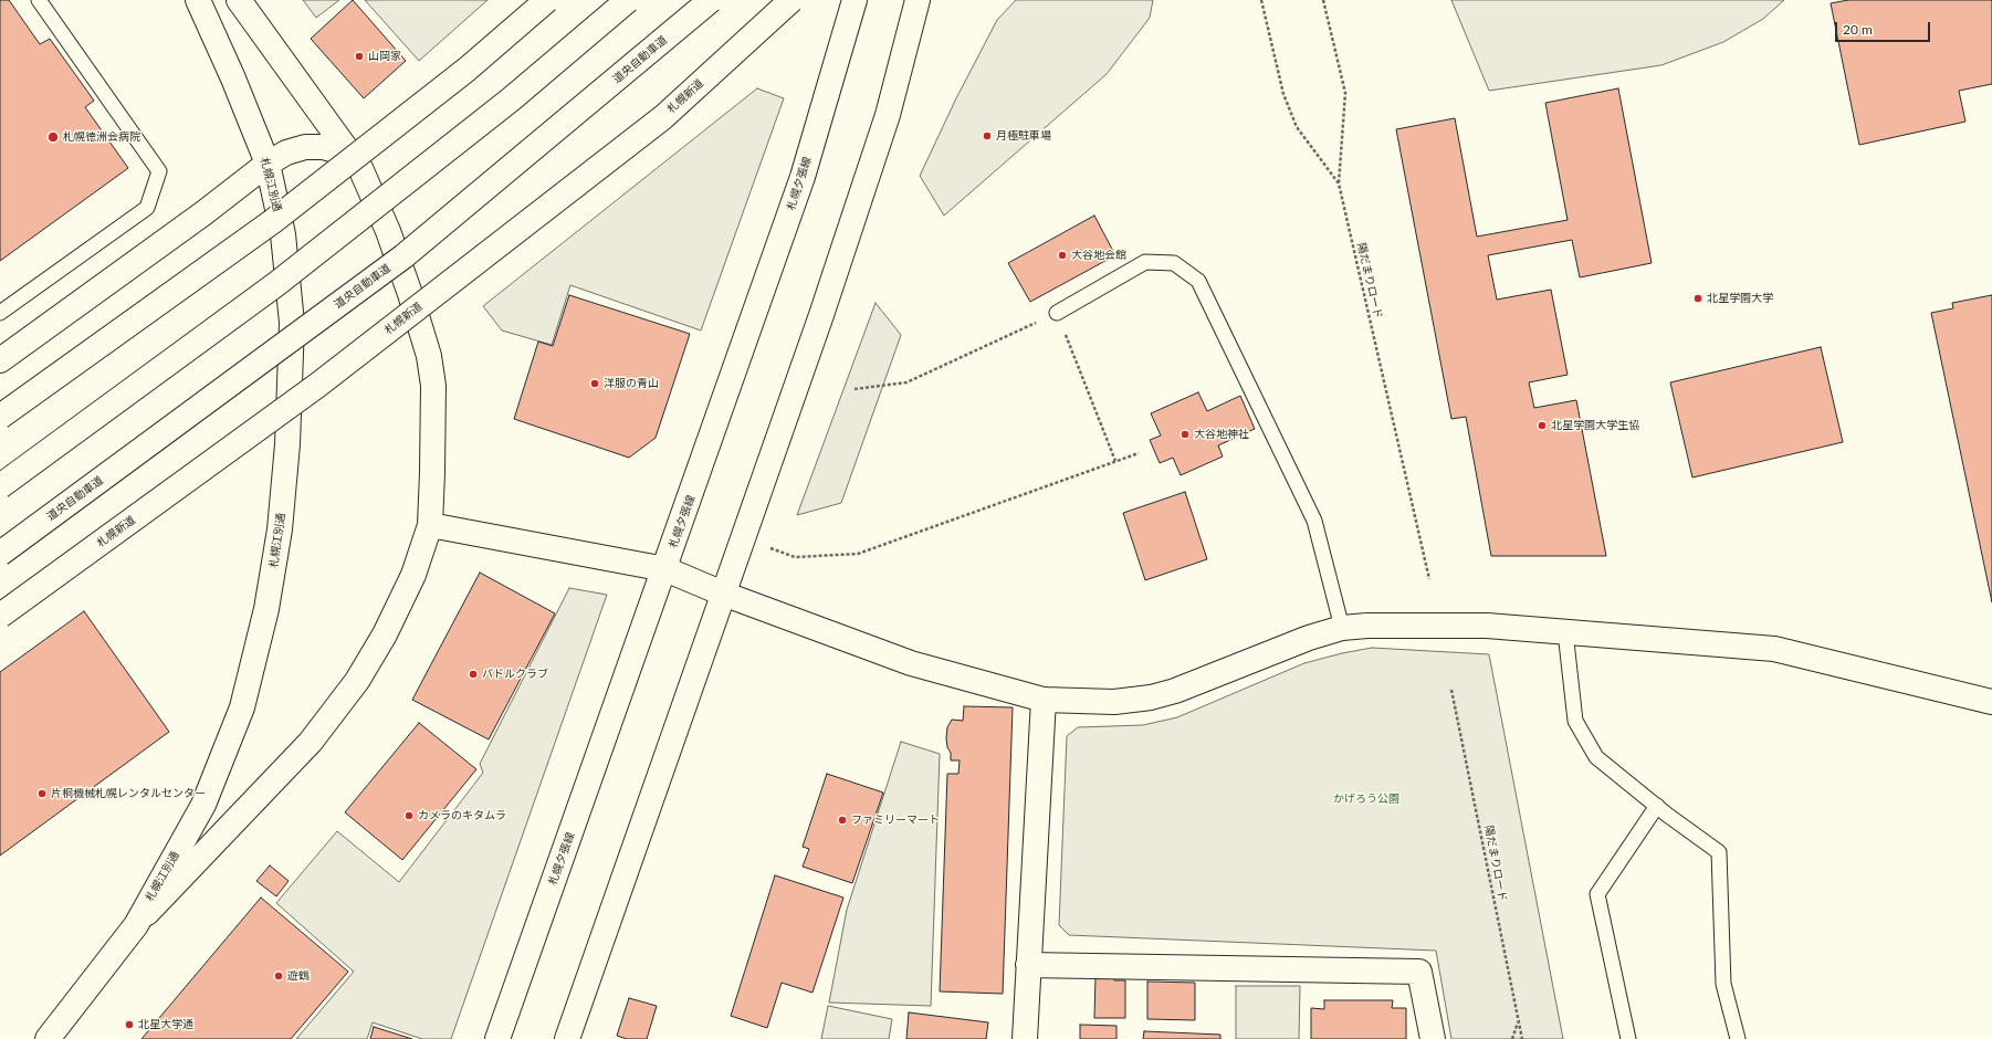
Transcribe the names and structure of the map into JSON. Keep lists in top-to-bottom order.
{
  "streets": {
    "main road": [
      "道央自動車道",
      "札幌新道",
      "札幌夕張線",
      "札幌江別通"
    ],
    "path": ["陽だまりロード"]
  },
  "parks": ["かげろう公園"],
  "places": [
    "山岡家",
    "月極駐車場",
    "札幌徳洲会病院",
    "大谷地会館",
    "北星学園大学",
    "洋服の青山",
    "北星学園大学生協",
    "大谷地神社",
    "パドルクラブ",
    "片桐機械札幌レンタルセンター",
    "カメラのキタムラ",
    "ファミリーマート",
    "遊鶴",
    "北星大学通"
  ],
  "scale_bar": "20 m"
}
